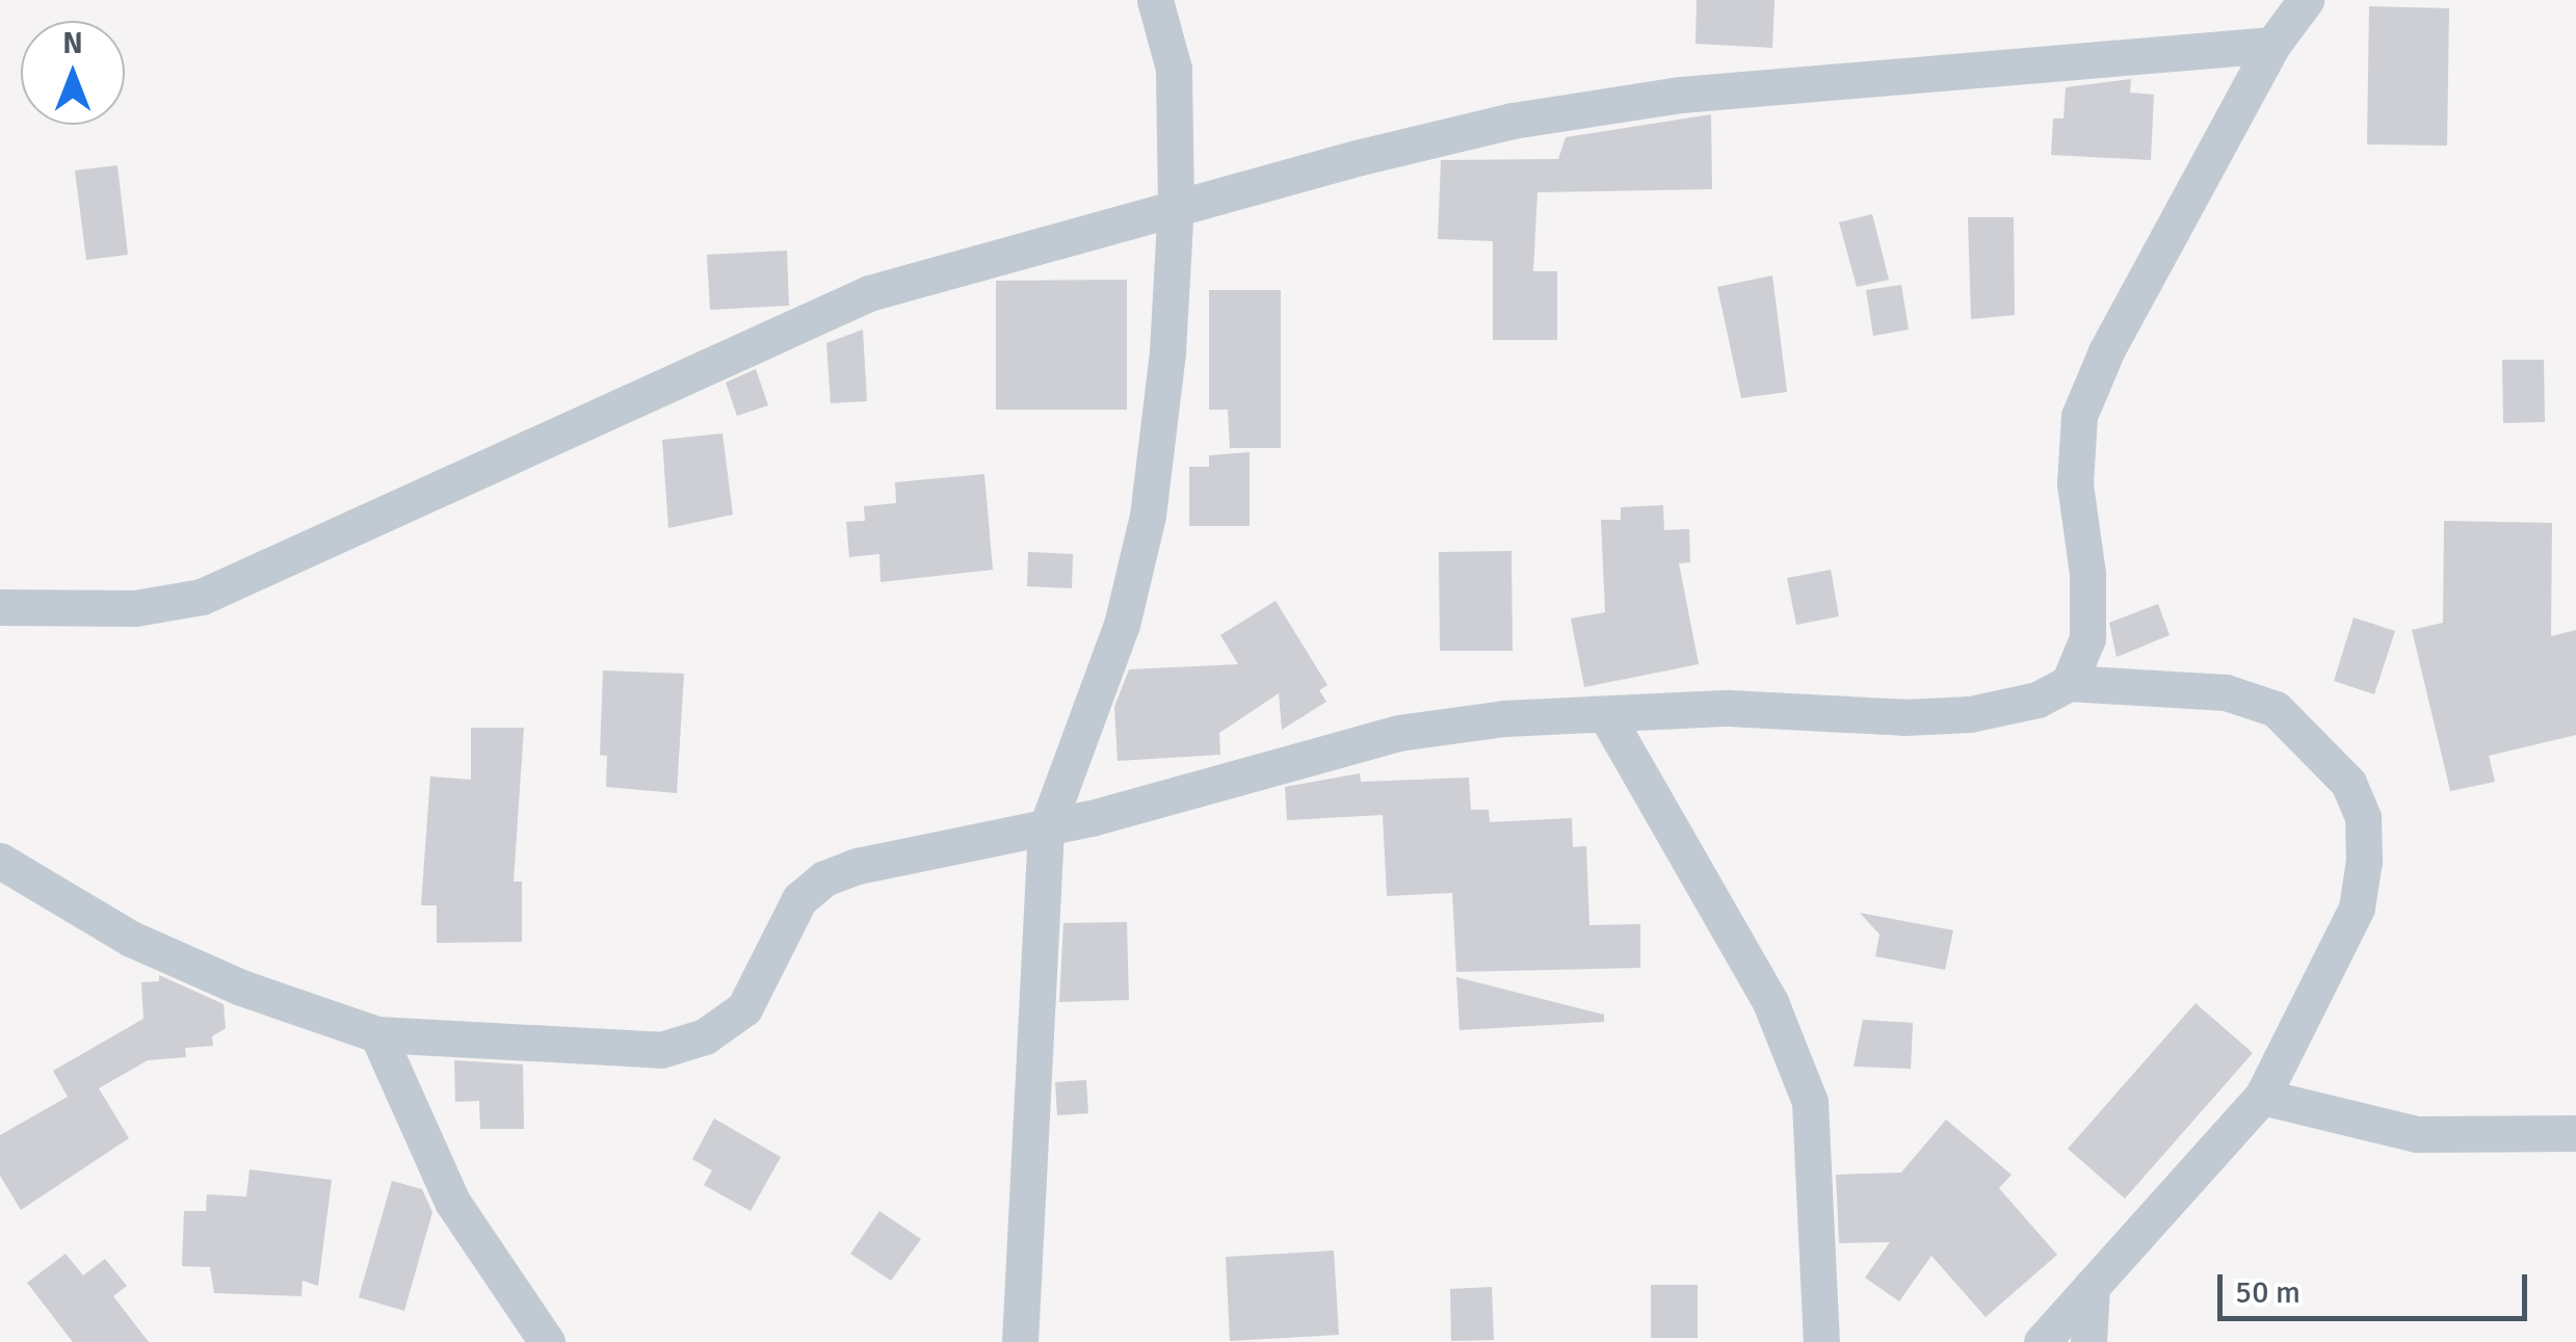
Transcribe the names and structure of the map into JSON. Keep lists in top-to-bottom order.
{
  "scale_bar": "50 m",
  "north": "top"
}
